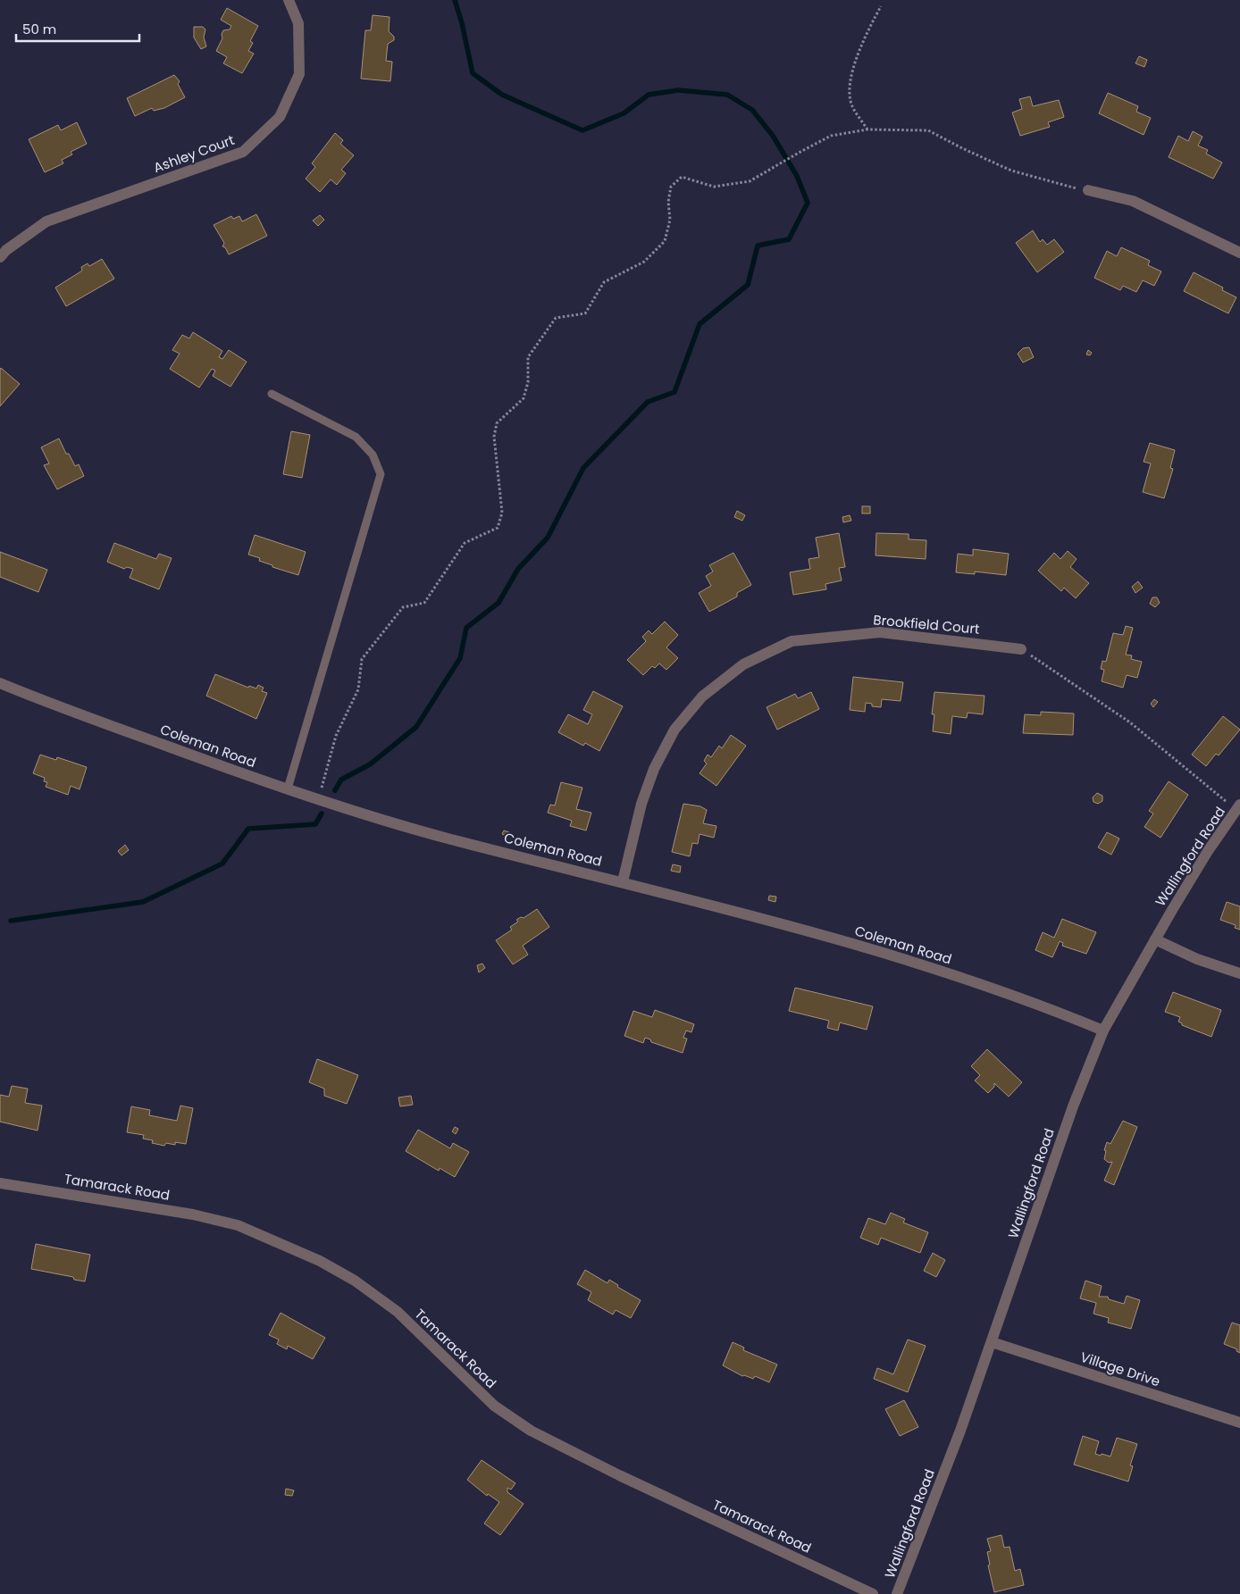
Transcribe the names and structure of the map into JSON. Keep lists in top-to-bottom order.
{
  "streets": {
    "street": [
      "Ashley Court",
      "Brookfield Court",
      "Coleman Road",
      "Wallingford Road",
      "Tamarack Road",
      "Village Drive"
    ]
  },
  "crossings": [
    ["Brookfield Court", "Coleman Road"],
    ["Coleman Road", "Wallingford Road"],
    ["Wallingford Road", "Village Drive"]
  ],
  "scale_bar": "50 m"
}
